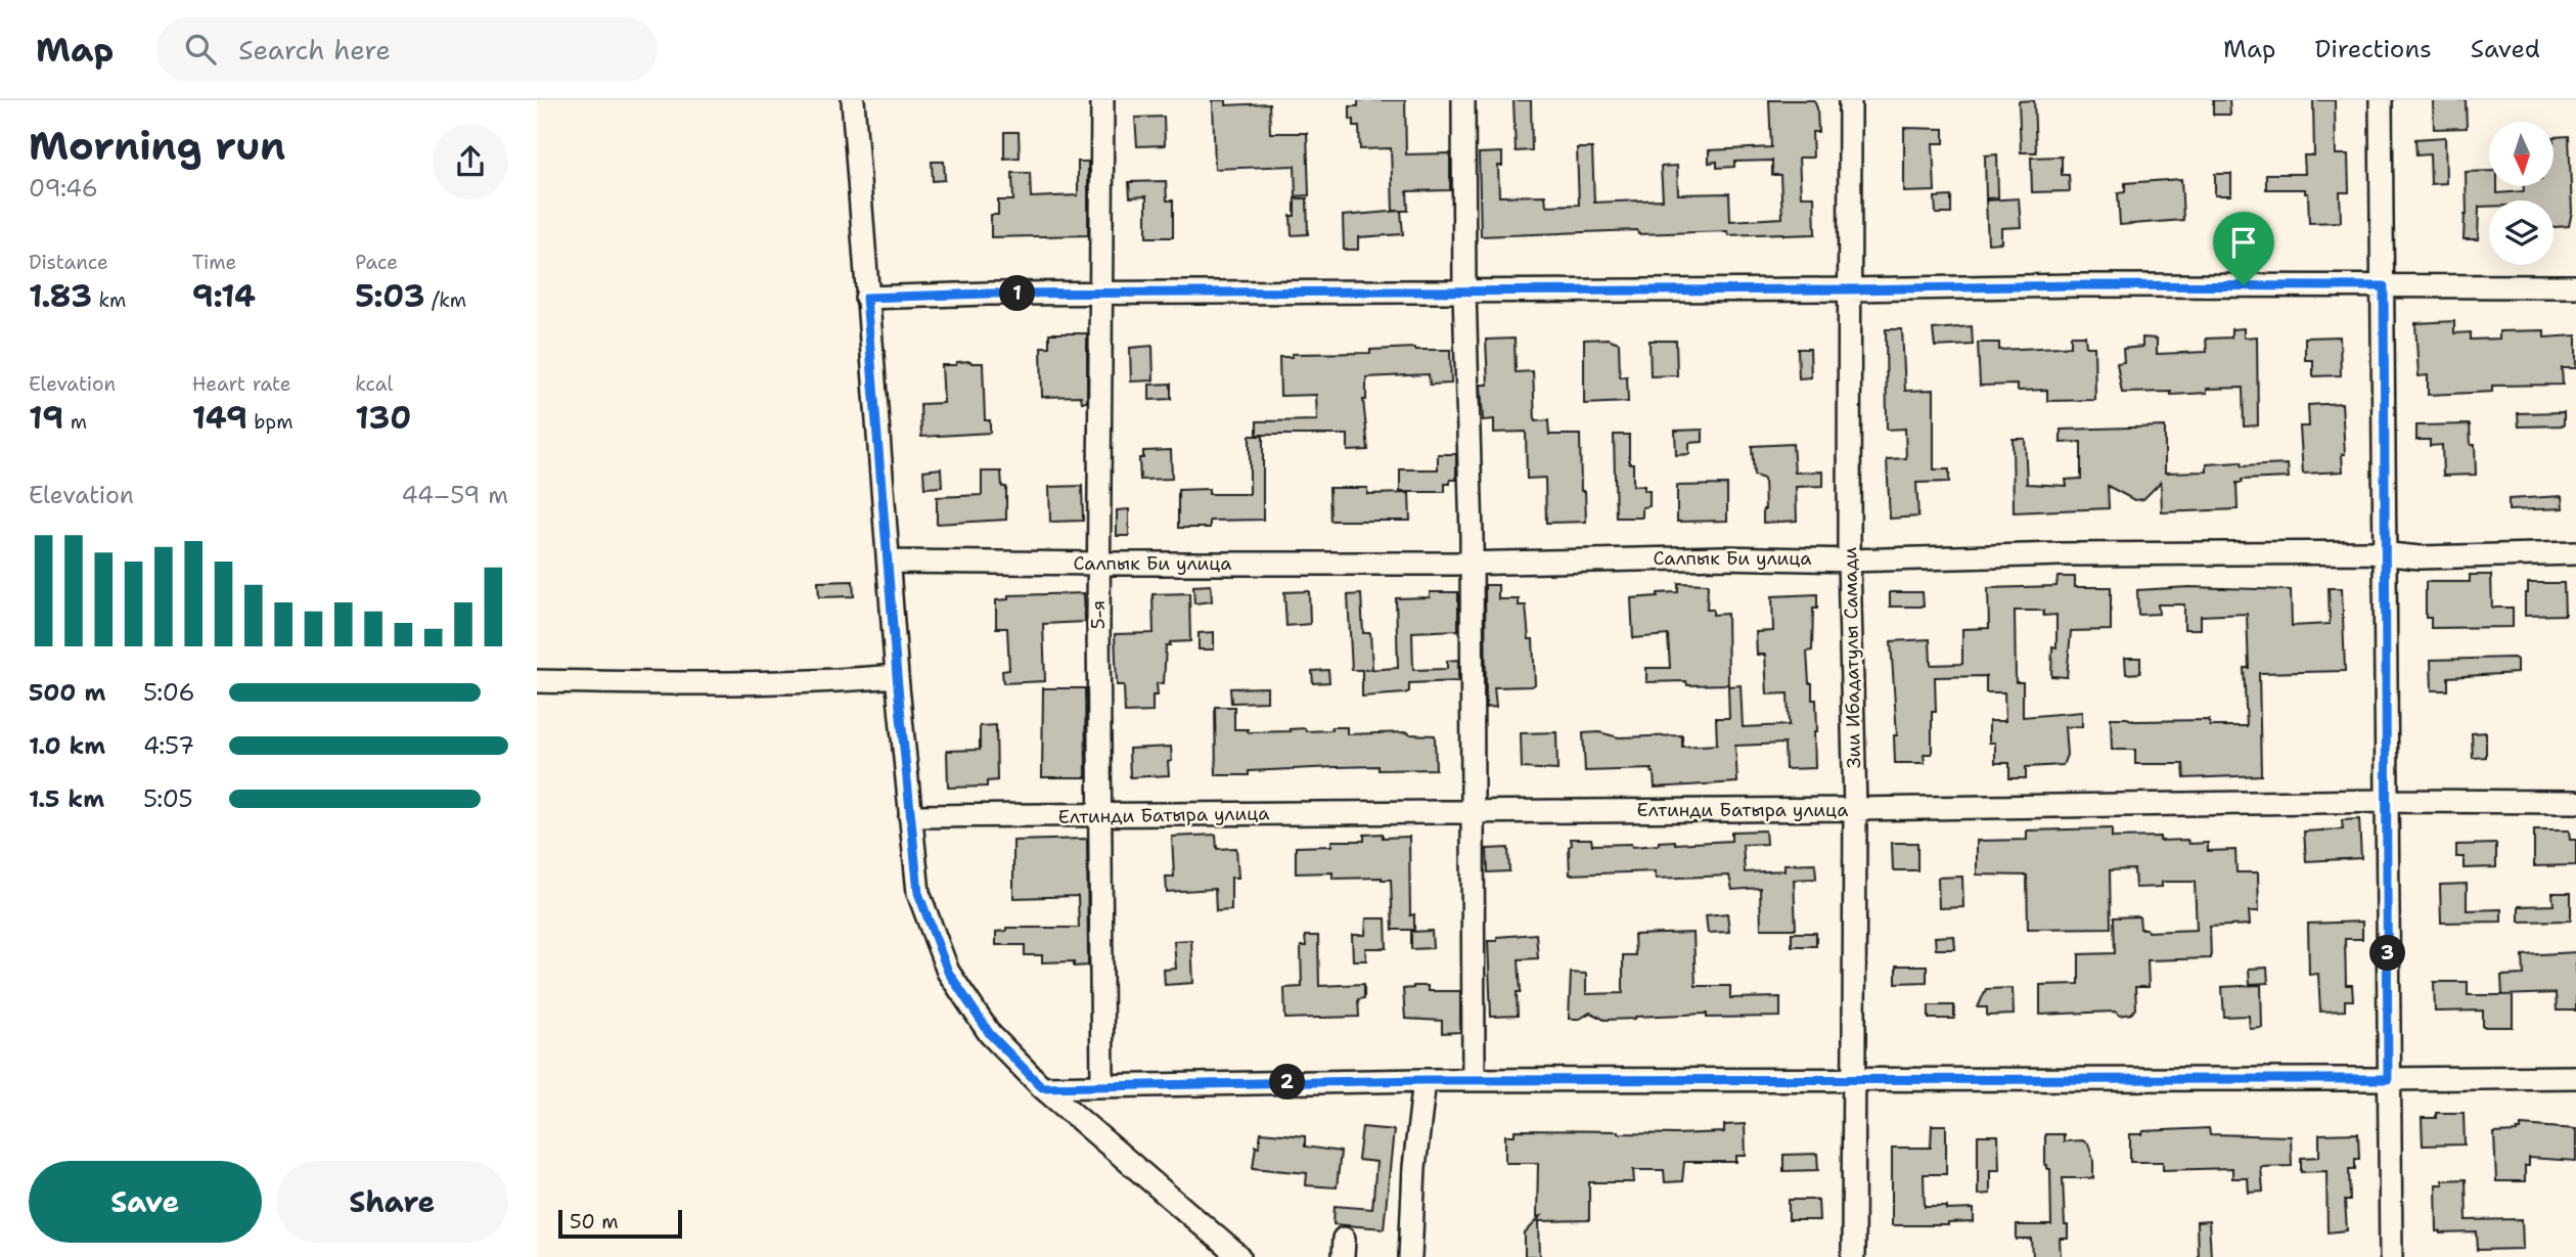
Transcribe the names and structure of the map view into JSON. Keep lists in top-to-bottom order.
{
  "streets": {
    "street": [
      "Салпык Би улица",
      "5-я",
      "Зии Ибадатулы Самади",
      "Елтинди Батыра улица"
    ]
  },
  "crossings": [
    ["Салпык Би улица", "5-я"],
    ["Салпык Би улица", "Зии Ибадатулы Самади"],
    ["5-я", "Елтинди Батыра улица"],
    ["Зии Ибадатулы Самади", "Елтинди Батыра улица"]
  ],
  "scale_bar": "50 m",
  "north": "bottom",
  "page": {
    "header": "Map",
    "search": "Search here",
    "nav": ["Map", "Directions", "Saved"],
    "heading": ["Morning run", "09:46"],
    "stats": [
      ["Distance", "1.83 km"],
      ["Time", "9:14"],
      ["Pace", "5:03 /km"],
      ["Elevation", "19 m"],
      ["Heart rate", "149 bpm"],
      ["kcal", "130"]
    ],
    "pins": ["1", "3", "2"],
    "chart": ["Elevation", "44–59 m"],
    "list": [
      {
        "name": "500 m",
        "note": "5:06"
      },
      {
        "name": "1.0 km",
        "note": "4:57"
      },
      {
        "name": "1.5 km",
        "note": "5:05"
      }
    ],
    "buttons": ["Save", "Share"],
    "scale": "50 m"
  }
}
